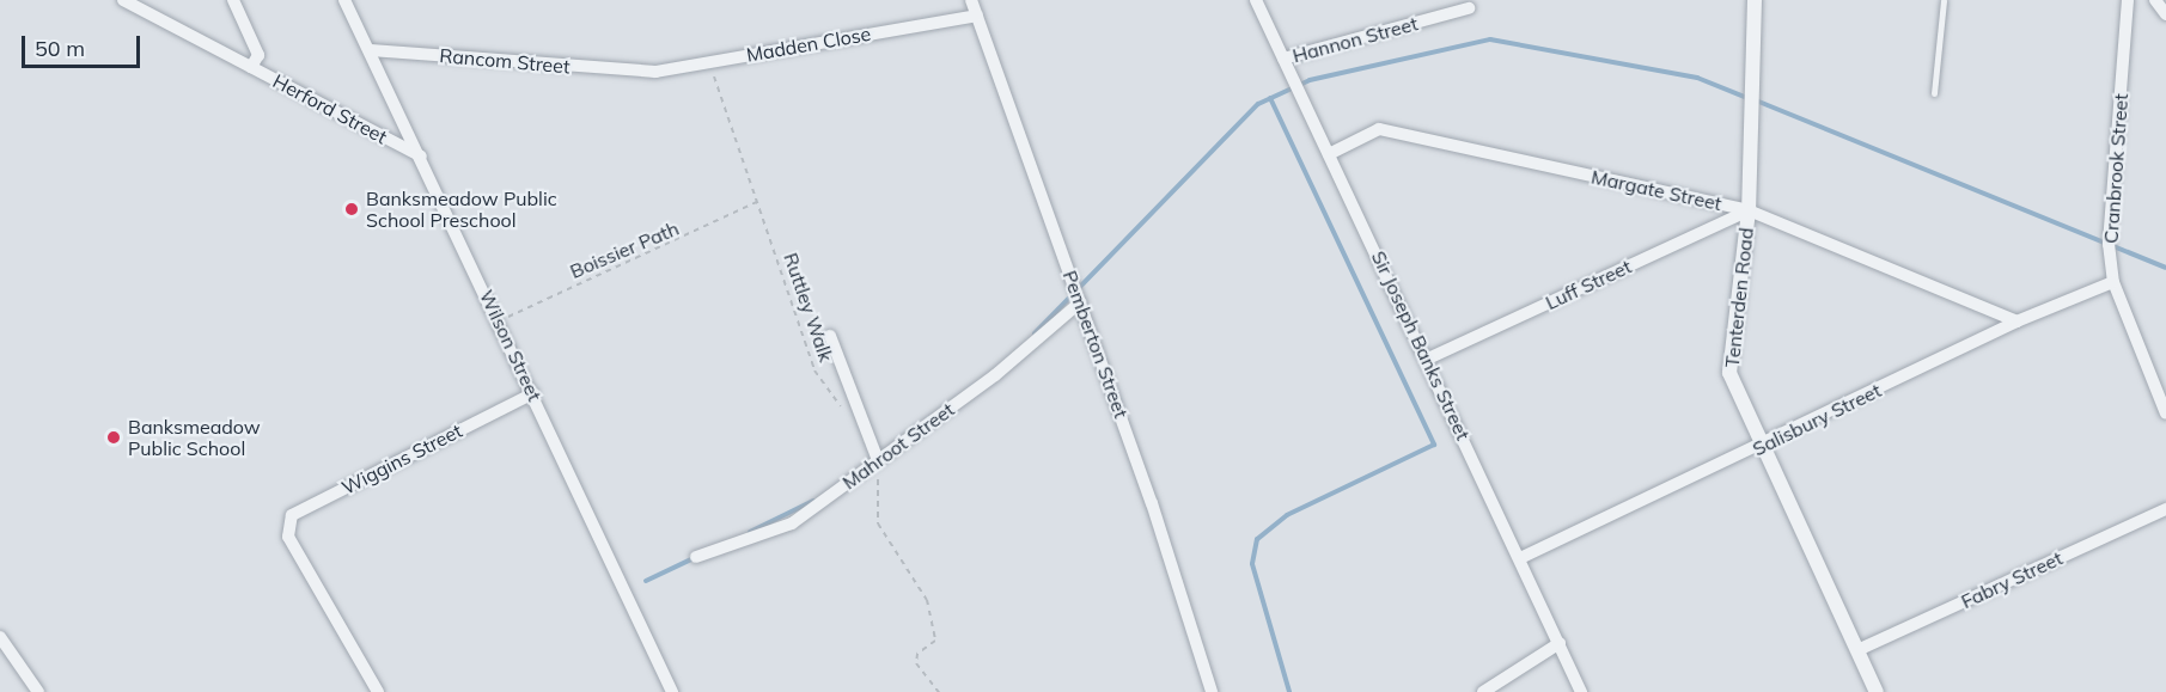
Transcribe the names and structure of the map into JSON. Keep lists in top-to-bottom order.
{
  "streets": {
    "street": [
      "Hannon Street",
      "Madden Close",
      "Rancom Street",
      "Herford Street",
      "Cranbrook Street",
      "Margate Street",
      "Luff Street",
      "Tenterden Road",
      "Pemberton Street",
      "Wilson Street",
      "Sir Joseph Banks Street",
      "Salisbury Street",
      "Mahroot Street",
      "Wiggins Street",
      "Fabry Street"
    ],
    "path": ["Boissier Path", "Ruttley Walk"]
  },
  "crossings": [
    ["Hannon Street", "Sir Joseph Banks Street"],
    ["Madden Close", "Rancom Street"],
    ["Madden Close", "Ruttley Walk"],
    ["Madden Close", "Pemberton Street"],
    ["Rancom Street", "Wilson Street"],
    ["Herford Street", "Wilson Street"],
    ["Cranbrook Street", "Salisbury Street"],
    ["Margate Street", "Luff Street"],
    ["Margate Street", "Tenterden Road"],
    ["Margate Street", "Sir Joseph Banks Street"],
    ["Margate Street", "Salisbury Street"],
    ["Boissier Path", "Ruttley Walk"],
    ["Boissier Path", "Wilson Street"],
    ["Luff Street", "Tenterden Road"],
    ["Luff Street", "Sir Joseph Banks Street"],
    ["Tenterden Road", "Salisbury Street"],
    ["Tenterden Road", "Fabry Street"],
    ["Pemberton Street", "Mahroot Street"],
    ["Wilson Street", "Wiggins Street"],
    ["Sir Joseph Banks Street", "Salisbury Street"]
  ],
  "places": ["Banksmeadow Public School Preschool", "Banksmeadow Public School"],
  "scale_bar": "50 m"
}
